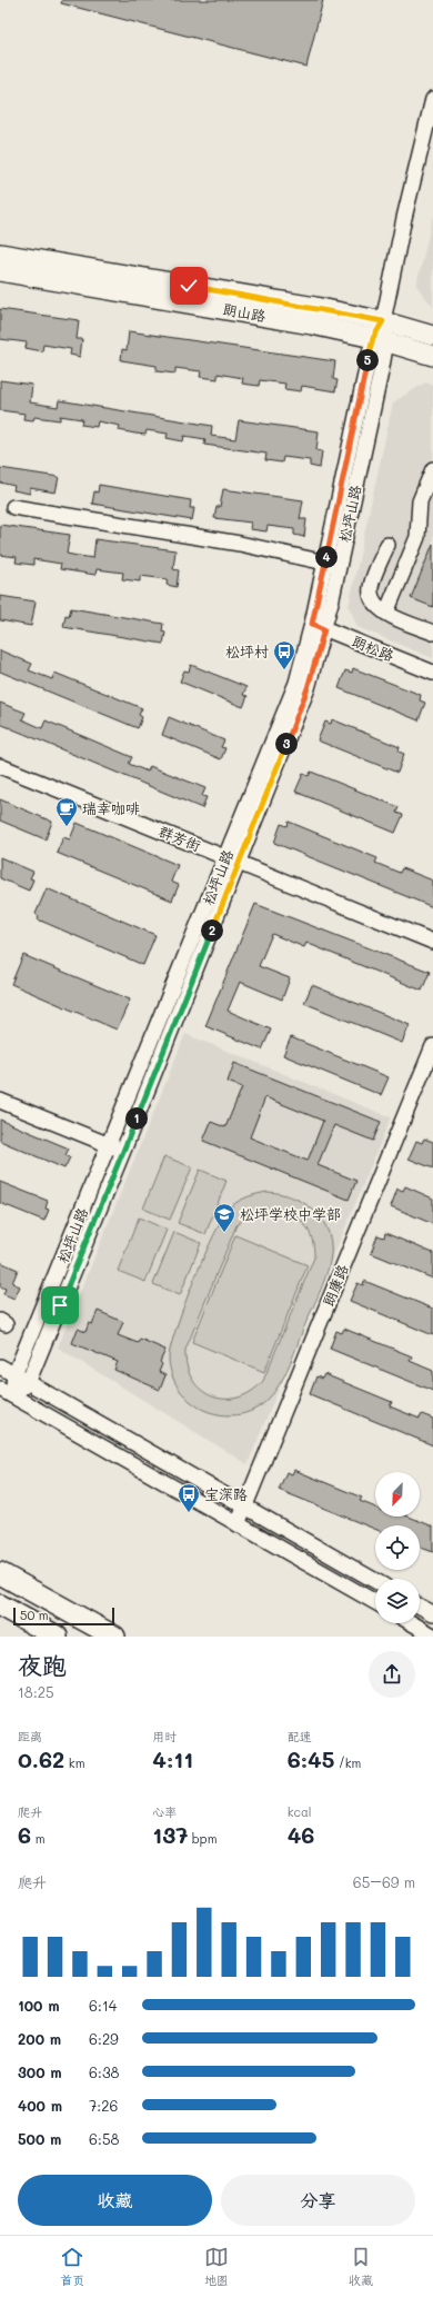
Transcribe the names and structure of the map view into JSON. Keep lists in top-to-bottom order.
{
  "streets": {
    "main road": ["朗山路"],
    "street": [
      "松坪山路",
      "朗松路",
      "群芳街",
      "朗康路"
    ]
  },
  "crossings": [
    ["朗山路", "松坪山路"],
    ["松坪山路", "朗松路"],
    ["松坪山路", "群芳街"]
  ],
  "places": {
    "bus stop": ["松坪村", "宝深路"],
    "cafe": ["瑞幸咖啡"],
    "school or university": ["松坪学校中学部"]
  },
  "scale_bar": "50 m",
  "north": "bottom left",
  "page": {
    "pins": [
      "5",
      "4",
      "3",
      "2",
      "1"
    ],
    "scale": "50 m",
    "heading": ["夜跑", "18:25"],
    "stats": [
      ["距离", "0.62 km"],
      ["用时", "4:11"],
      ["配速", "6:45 /km"],
      ["爬升", "6 m"],
      ["心率", "137 bpm"],
      ["kcal", "46"]
    ],
    "chart": ["爬升", "65–69 m"],
    "list": [
      {
        "name": "100 m",
        "note": "6:14"
      },
      {
        "name": "200 m",
        "note": "6:29"
      },
      {
        "name": "300 m",
        "note": "6:38"
      },
      {
        "name": "400 m",
        "note": "7:26"
      },
      {
        "name": "500 m",
        "note": "6:58"
      }
    ],
    "buttons": ["收藏", "分享"],
    "tabs": ["首页", "地图", "收藏"]
  }
}
